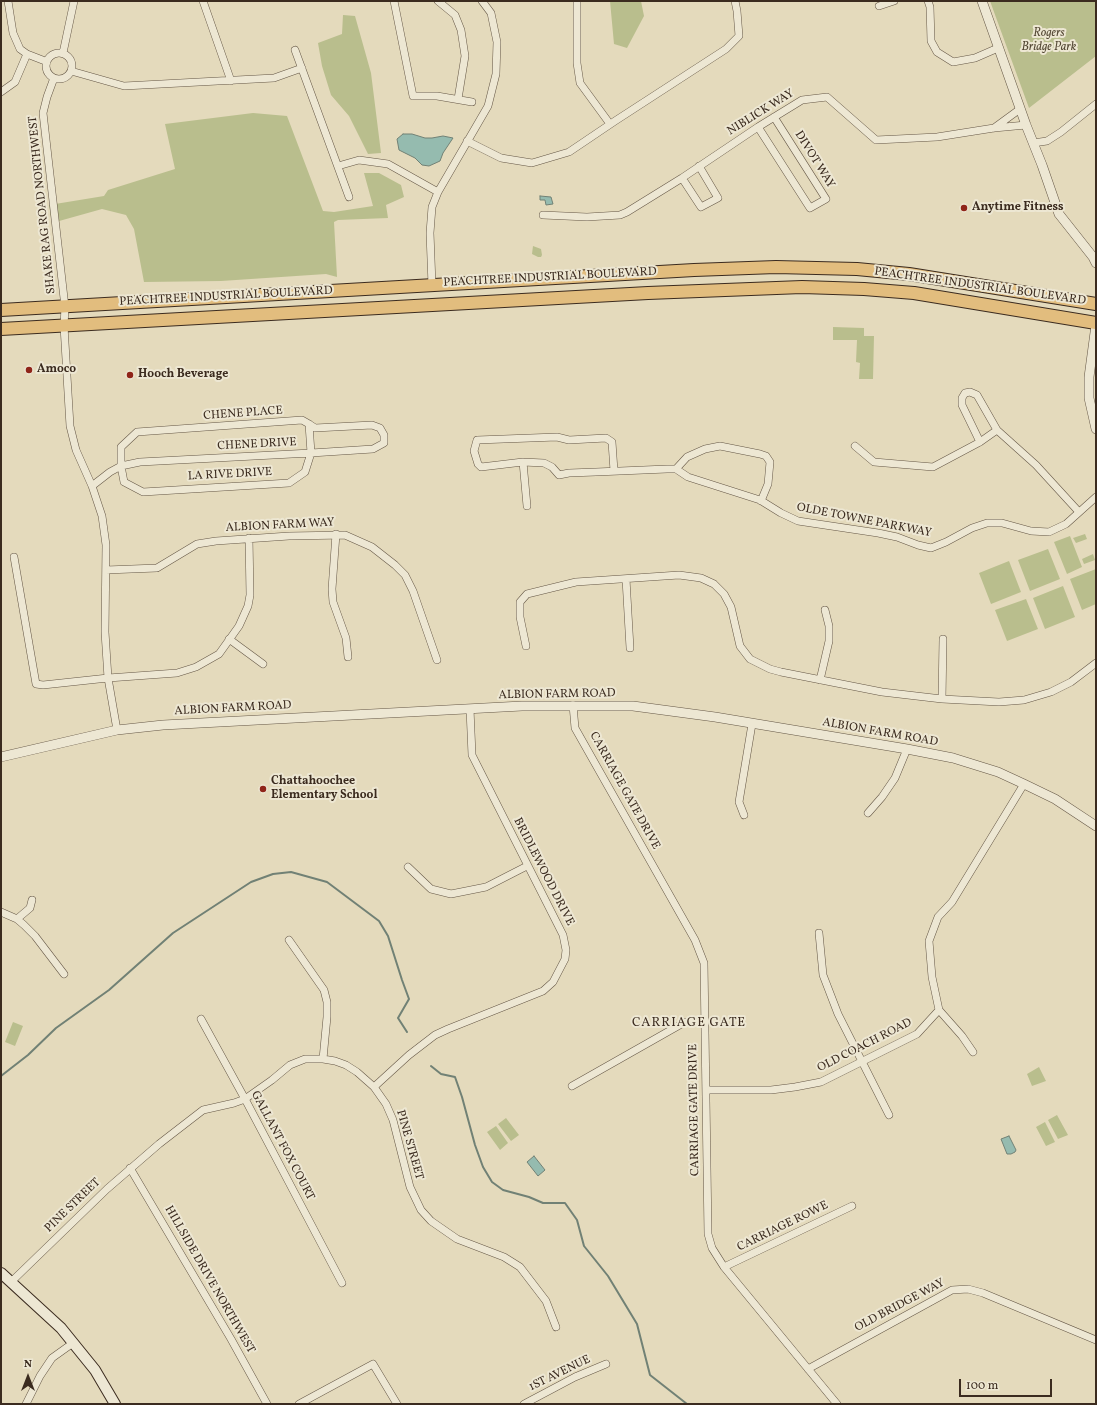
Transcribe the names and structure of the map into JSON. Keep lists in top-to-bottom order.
{
  "streets": {
    "highway": ["PEACHTREE INDUSTRIAL BOULEVARD"],
    "street": [
      "NIBLICK WAY",
      "DIVOT WAY",
      "SHAKE RAG ROAD NORTHWEST",
      "CHENE PLACE",
      "CHENE DRIVE",
      "LA RIVE DRIVE",
      "OLDE TOWNE PARKWAY",
      "ALBION FARM WAY",
      "ALBION FARM ROAD",
      "CARRIAGE GATE DRIVE",
      "BRIDLEWOOD DRIVE",
      "OLD COACH ROAD",
      "PINE STREET",
      "GALLANT FOX COURT",
      "CARRIAGE ROWE",
      "HILLSIDE DRIVE NORTHWEST",
      "OLD BRIDGE WAY",
      "1ST AVENUE"
    ]
  },
  "crossings": [
    ["NIBLICK WAY", "DIVOT WAY"],
    ["SHAKE RAG ROAD NORTHWEST", "PEACHTREE INDUSTRIAL BOULEVARD"],
    ["SHAKE RAG ROAD NORTHWEST", "ALBION FARM WAY"],
    ["SHAKE RAG ROAD NORTHWEST", "ALBION FARM ROAD"],
    ["CHENE PLACE", "CHENE DRIVE"],
    ["CHENE PLACE", "LA RIVE DRIVE"],
    ["CHENE DRIVE", "LA RIVE DRIVE"],
    ["ALBION FARM ROAD", "CARRIAGE GATE DRIVE"],
    ["ALBION FARM ROAD", "BRIDLEWOOD DRIVE"],
    ["CARRIAGE GATE DRIVE", "OLD COACH ROAD"],
    ["CARRIAGE GATE DRIVE", "CARRIAGE ROWE"],
    ["CARRIAGE GATE DRIVE", "OLD BRIDGE WAY"],
    ["BRIDLEWOOD DRIVE", "PINE STREET"],
    ["PINE STREET", "GALLANT FOX COURT"],
    ["PINE STREET", "HILLSIDE DRIVE NORTHWEST"]
  ],
  "districts": ["CARRIAGE GATE"],
  "parks": ["Rogers Bridge Park"],
  "places": [
    "Anytime Fitness",
    "Amoco",
    "Hooch Beverage",
    "Chattahoochee Elementary School"
  ],
  "scale_bar": "100 m",
  "north": "top"
}
